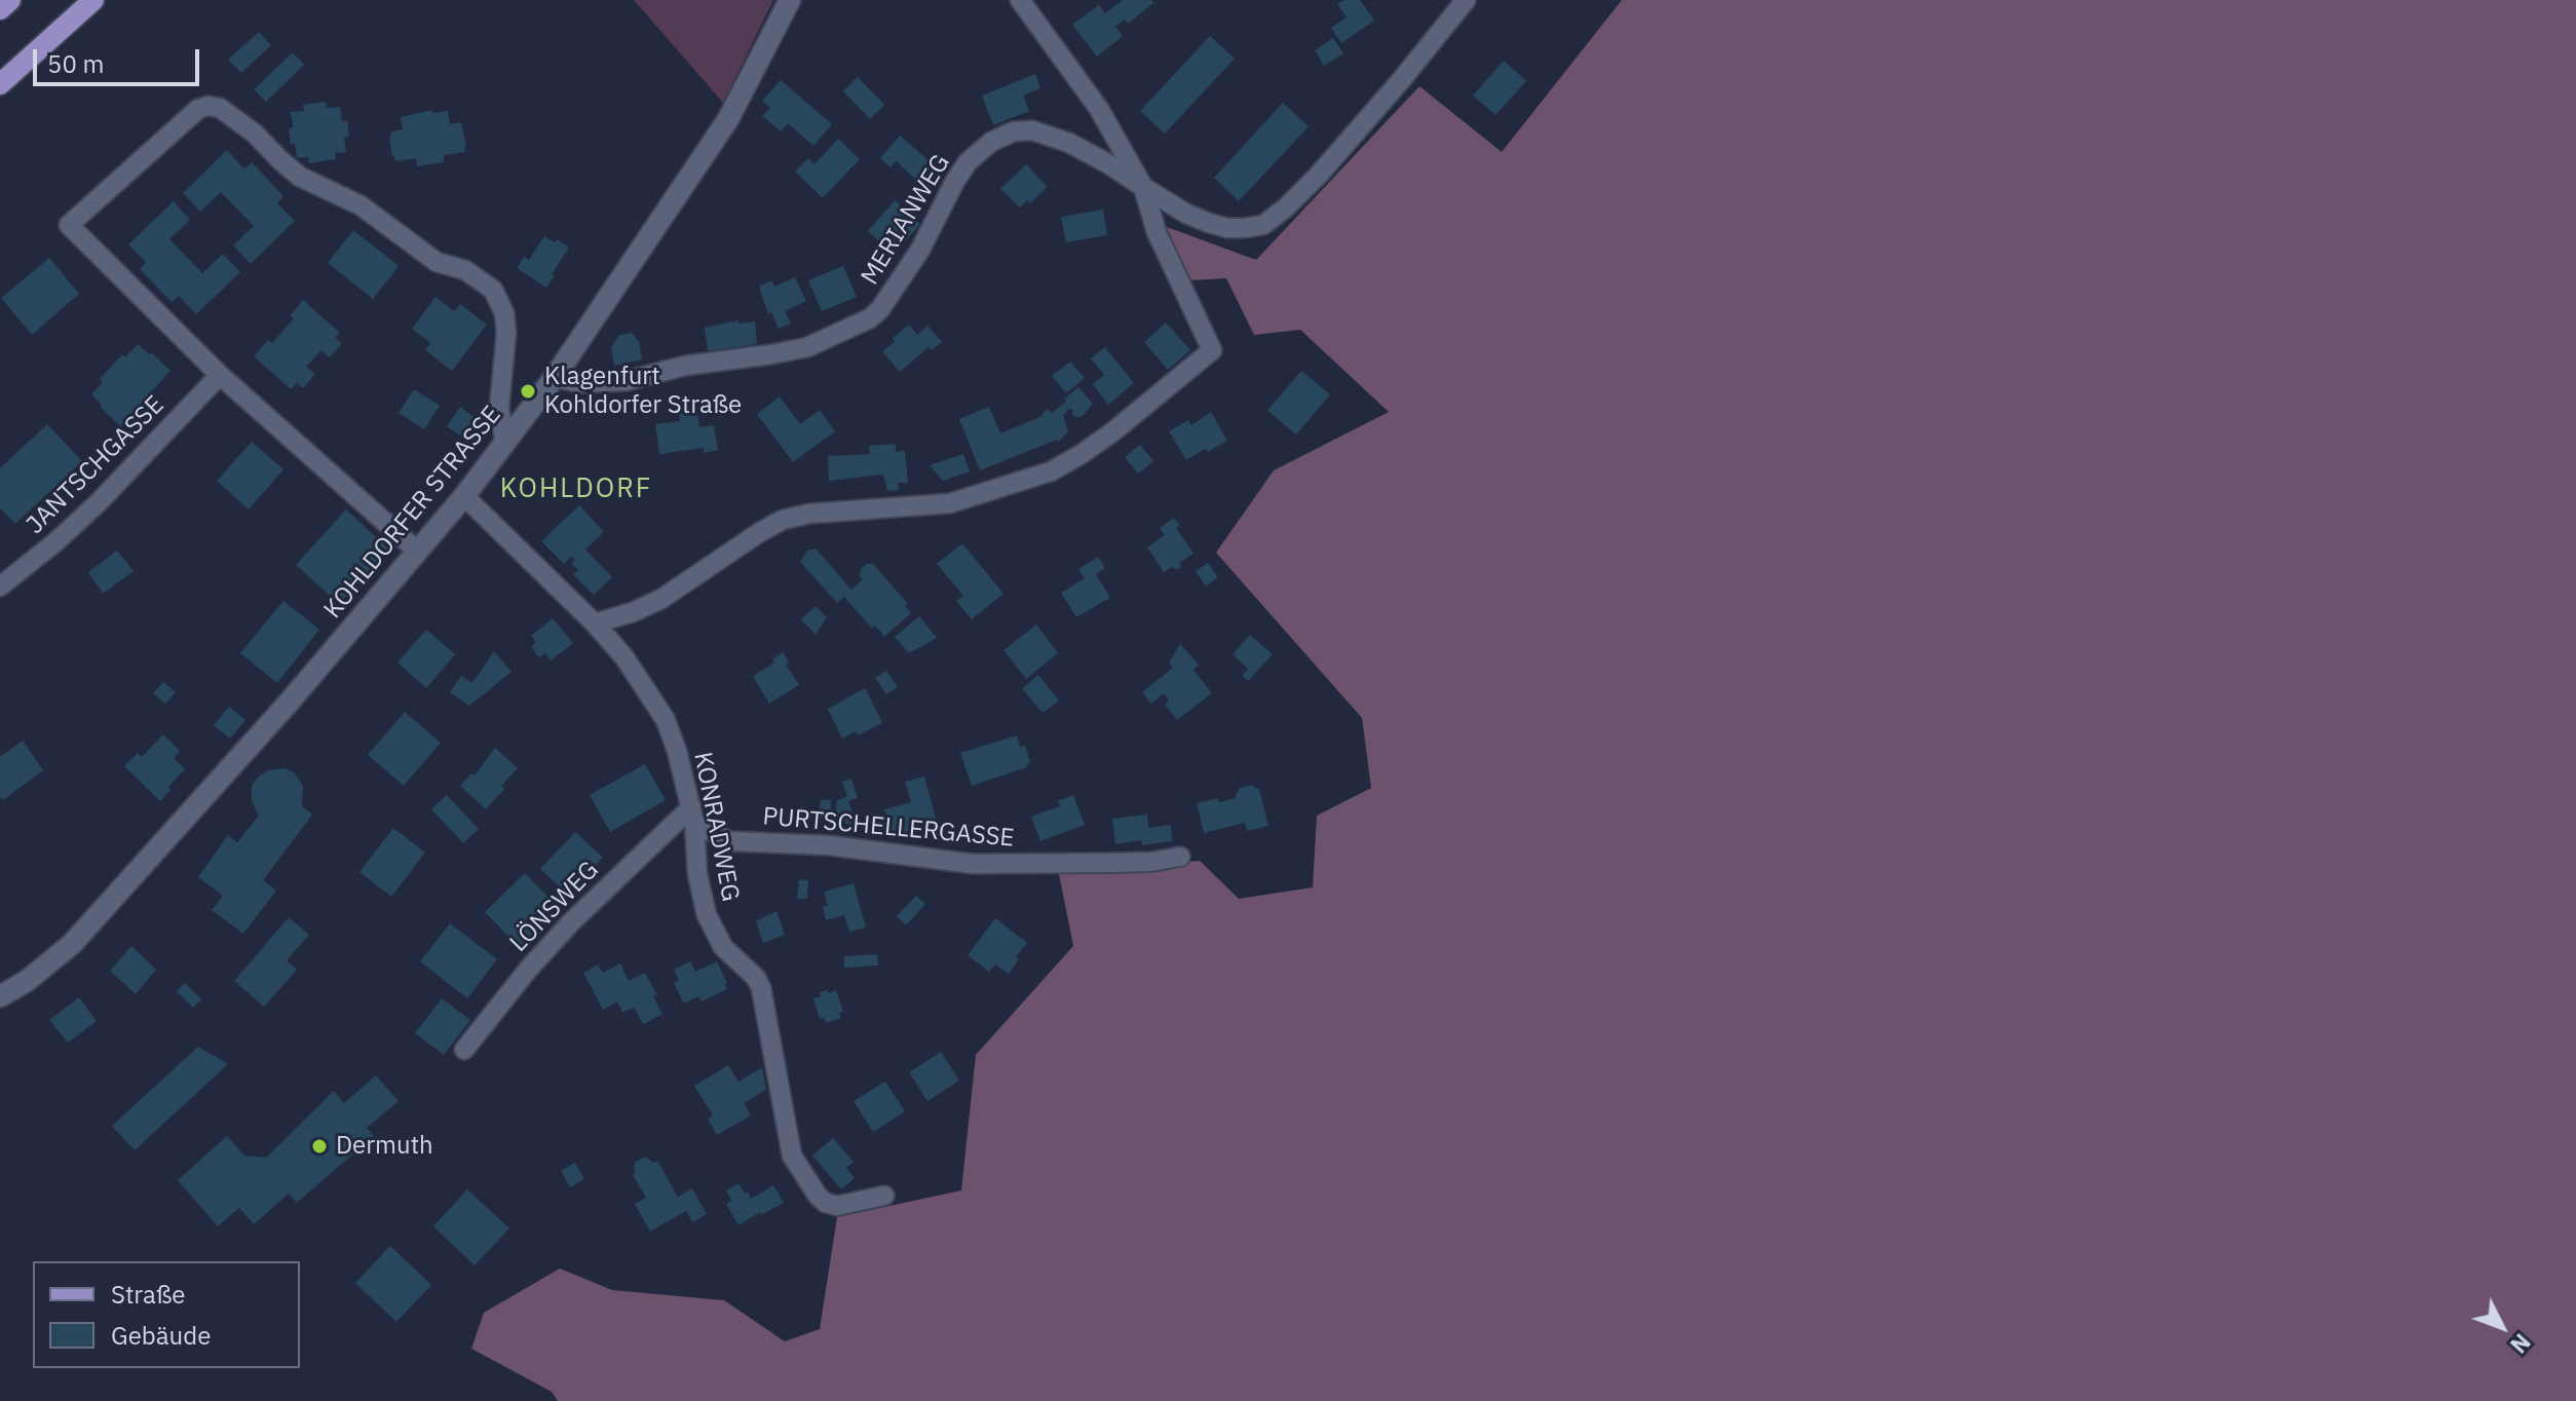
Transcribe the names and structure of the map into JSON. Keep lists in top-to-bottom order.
{
  "streets": {
    "street": [
      "MERIANWEG",
      "JANTSCHGASSE",
      "KOHLDORFER STRASSE",
      "KONRADWEG",
      "PURTSCHELLERGASSE",
      "LÖNSWEG"
    ]
  },
  "crossings": [
    ["MERIANWEG", "KOHLDORFER STRASSE"],
    ["KOHLDORFER STRASSE", "KONRADWEG"],
    ["KONRADWEG", "PURTSCHELLERGASSE"],
    ["KONRADWEG", "LÖNSWEG"],
    ["PURTSCHELLERGASSE", "LÖNSWEG"]
  ],
  "districts": ["KOHLDORF"],
  "places": ["Klagenfurt Kohldorfer Straße", "Dermuth"],
  "legend": ["Straße", "Gebäude"],
  "scale_bar": "50 m",
  "north": "bottom right"
}
